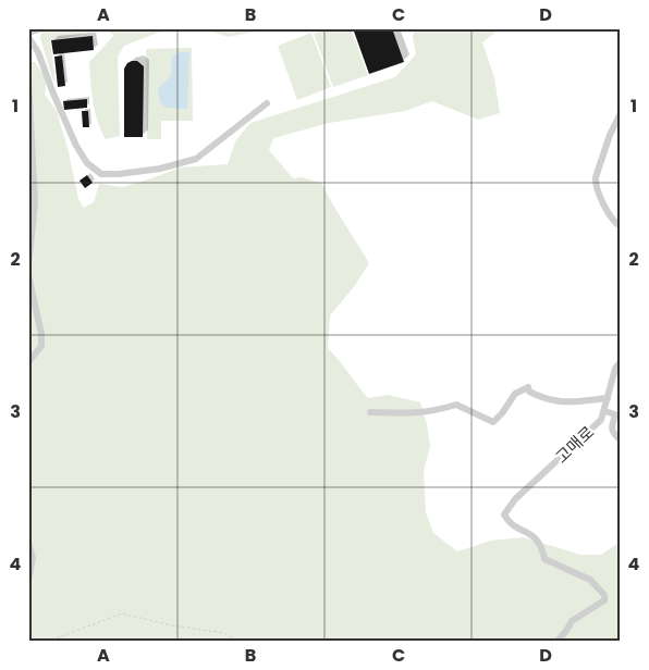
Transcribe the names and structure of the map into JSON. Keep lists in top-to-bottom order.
{
  "streets": {
    "street": ["고매로"]
  },
  "grid": {
    "columns": [
      "A",
      "B",
      "C",
      "D"
    ],
    "rows": [
      "1",
      "2",
      "3",
      "4"
    ]
  }
}
